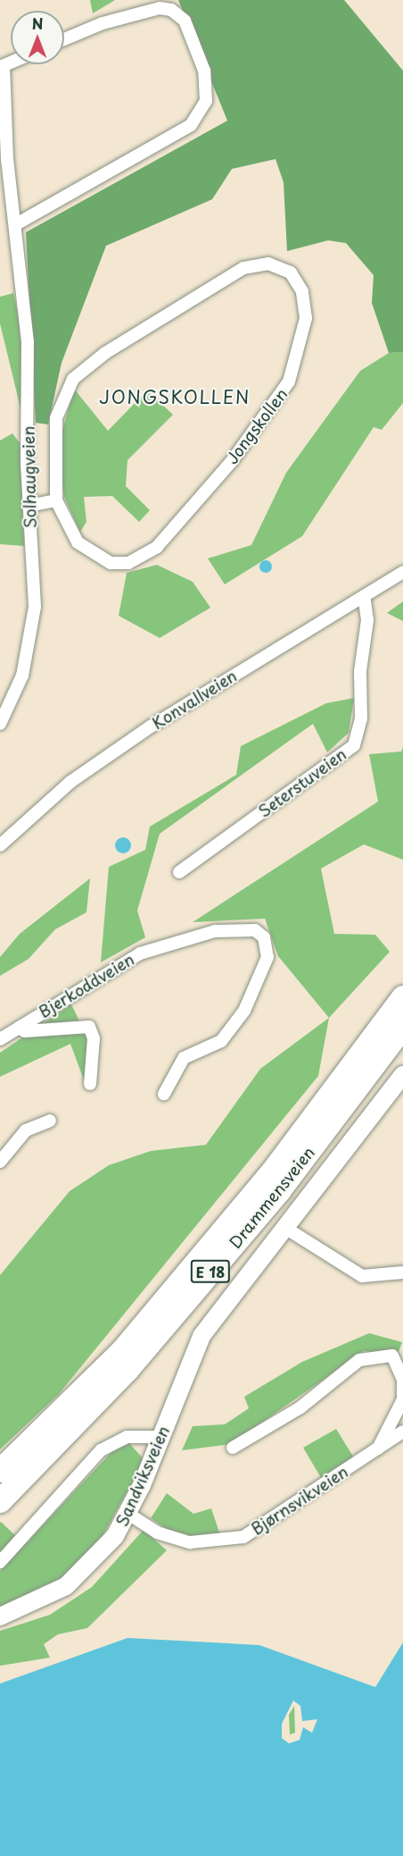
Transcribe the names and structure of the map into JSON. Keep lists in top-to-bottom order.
{
  "streets": {
    "highway": ["Drammensveien", "E 18"],
    "main road": ["Sandviksveien"],
    "street": [
      "Jongskollen",
      "Solhaugveien",
      "Konvallveien",
      "Seterstuveien",
      "Bjerkoddveien",
      "Bjørnsvikveien"
    ]
  },
  "crossings": [
    ["Konvallveien", "Seterstuveien"],
    ["Sandviksveien", "Bjørnsvikveien"]
  ],
  "districts": ["JONGSKOLLEN"],
  "north": "top"
}
